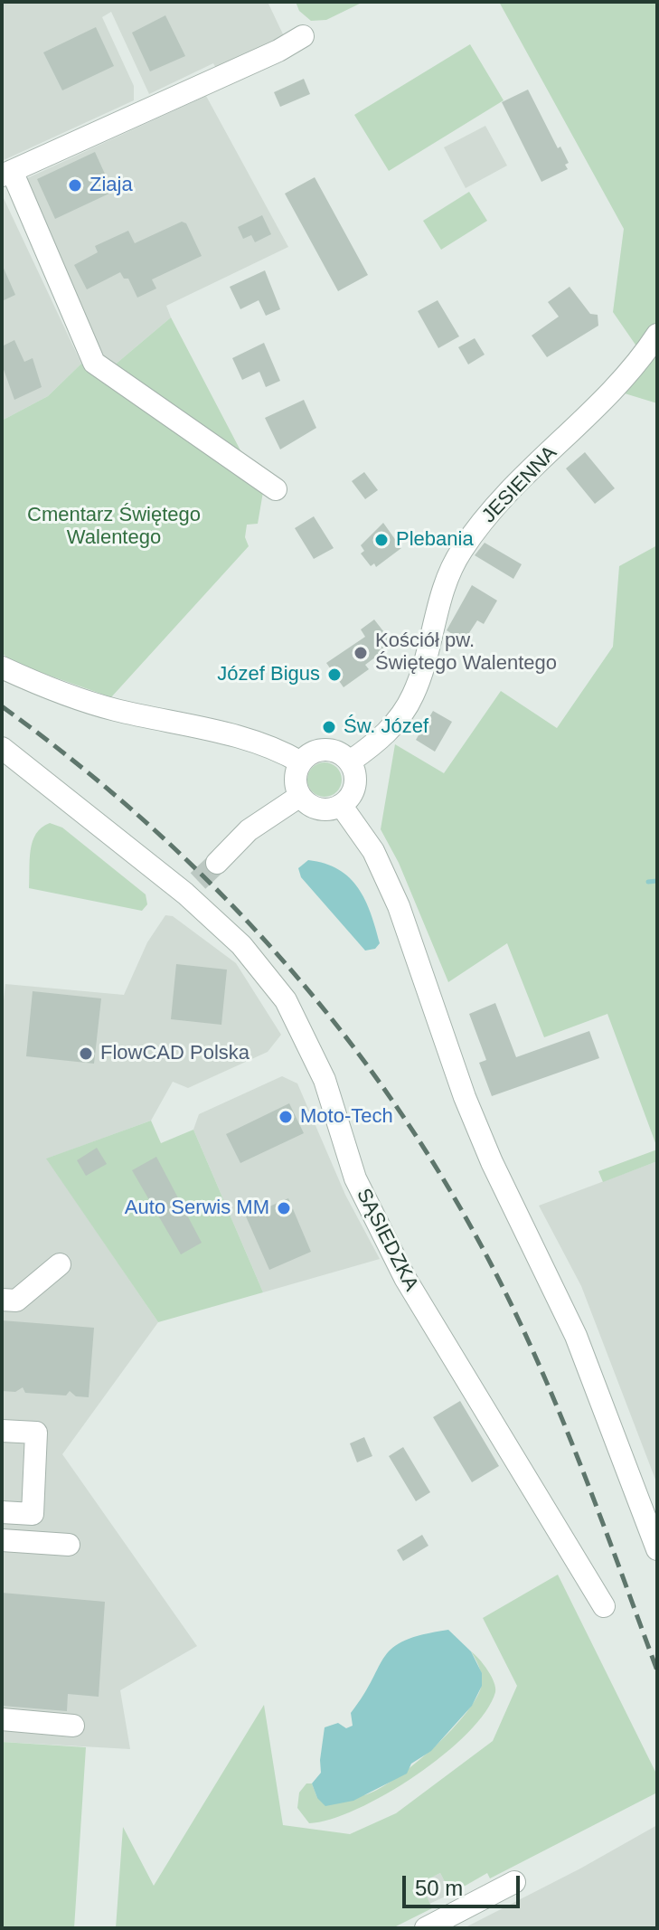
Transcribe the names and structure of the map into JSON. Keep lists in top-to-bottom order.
{
  "streets": {
    "street": ["JESIENNA", "SĄSIEDZKA"]
  },
  "parks": ["Cmentarz Świętego Walentego"],
  "places": [
    "Ziaja",
    "Plebania",
    "Kościół pw. Świętego Walentego",
    "Józef Bigus",
    "Św. Józef",
    "FlowCAD Polska",
    "Moto-Tech",
    "Auto Serwis MM"
  ],
  "scale_bar": "50 m"
}
